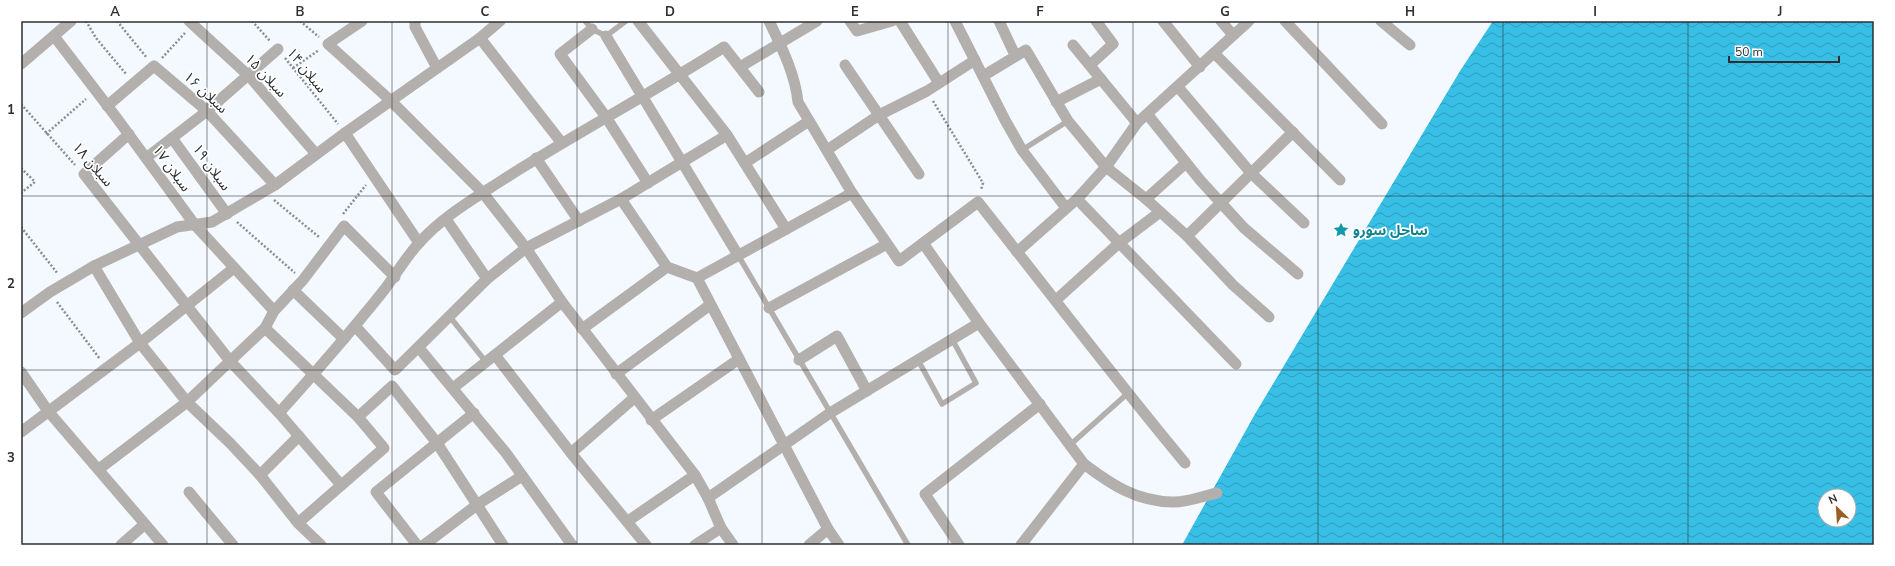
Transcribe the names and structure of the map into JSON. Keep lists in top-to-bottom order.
{
  "streets": {
    "street": [
      "سبلان ۱۵",
      "سبلان ۱۶",
      "سبلان ۱۸",
      "سبلان ۱۹",
      "سبلان ۱۷"
    ],
    "path": ["سبلان ۱۴"]
  },
  "places": {
    "place": ["ساحل سورو"]
  },
  "scale_bar": "50 m",
  "north": "top left",
  "grid": {
    "columns": [
      "A",
      "B",
      "C",
      "D",
      "E",
      "F",
      "G",
      "H",
      "I",
      "J"
    ],
    "rows": ["1", "2", "3"]
  }
}
